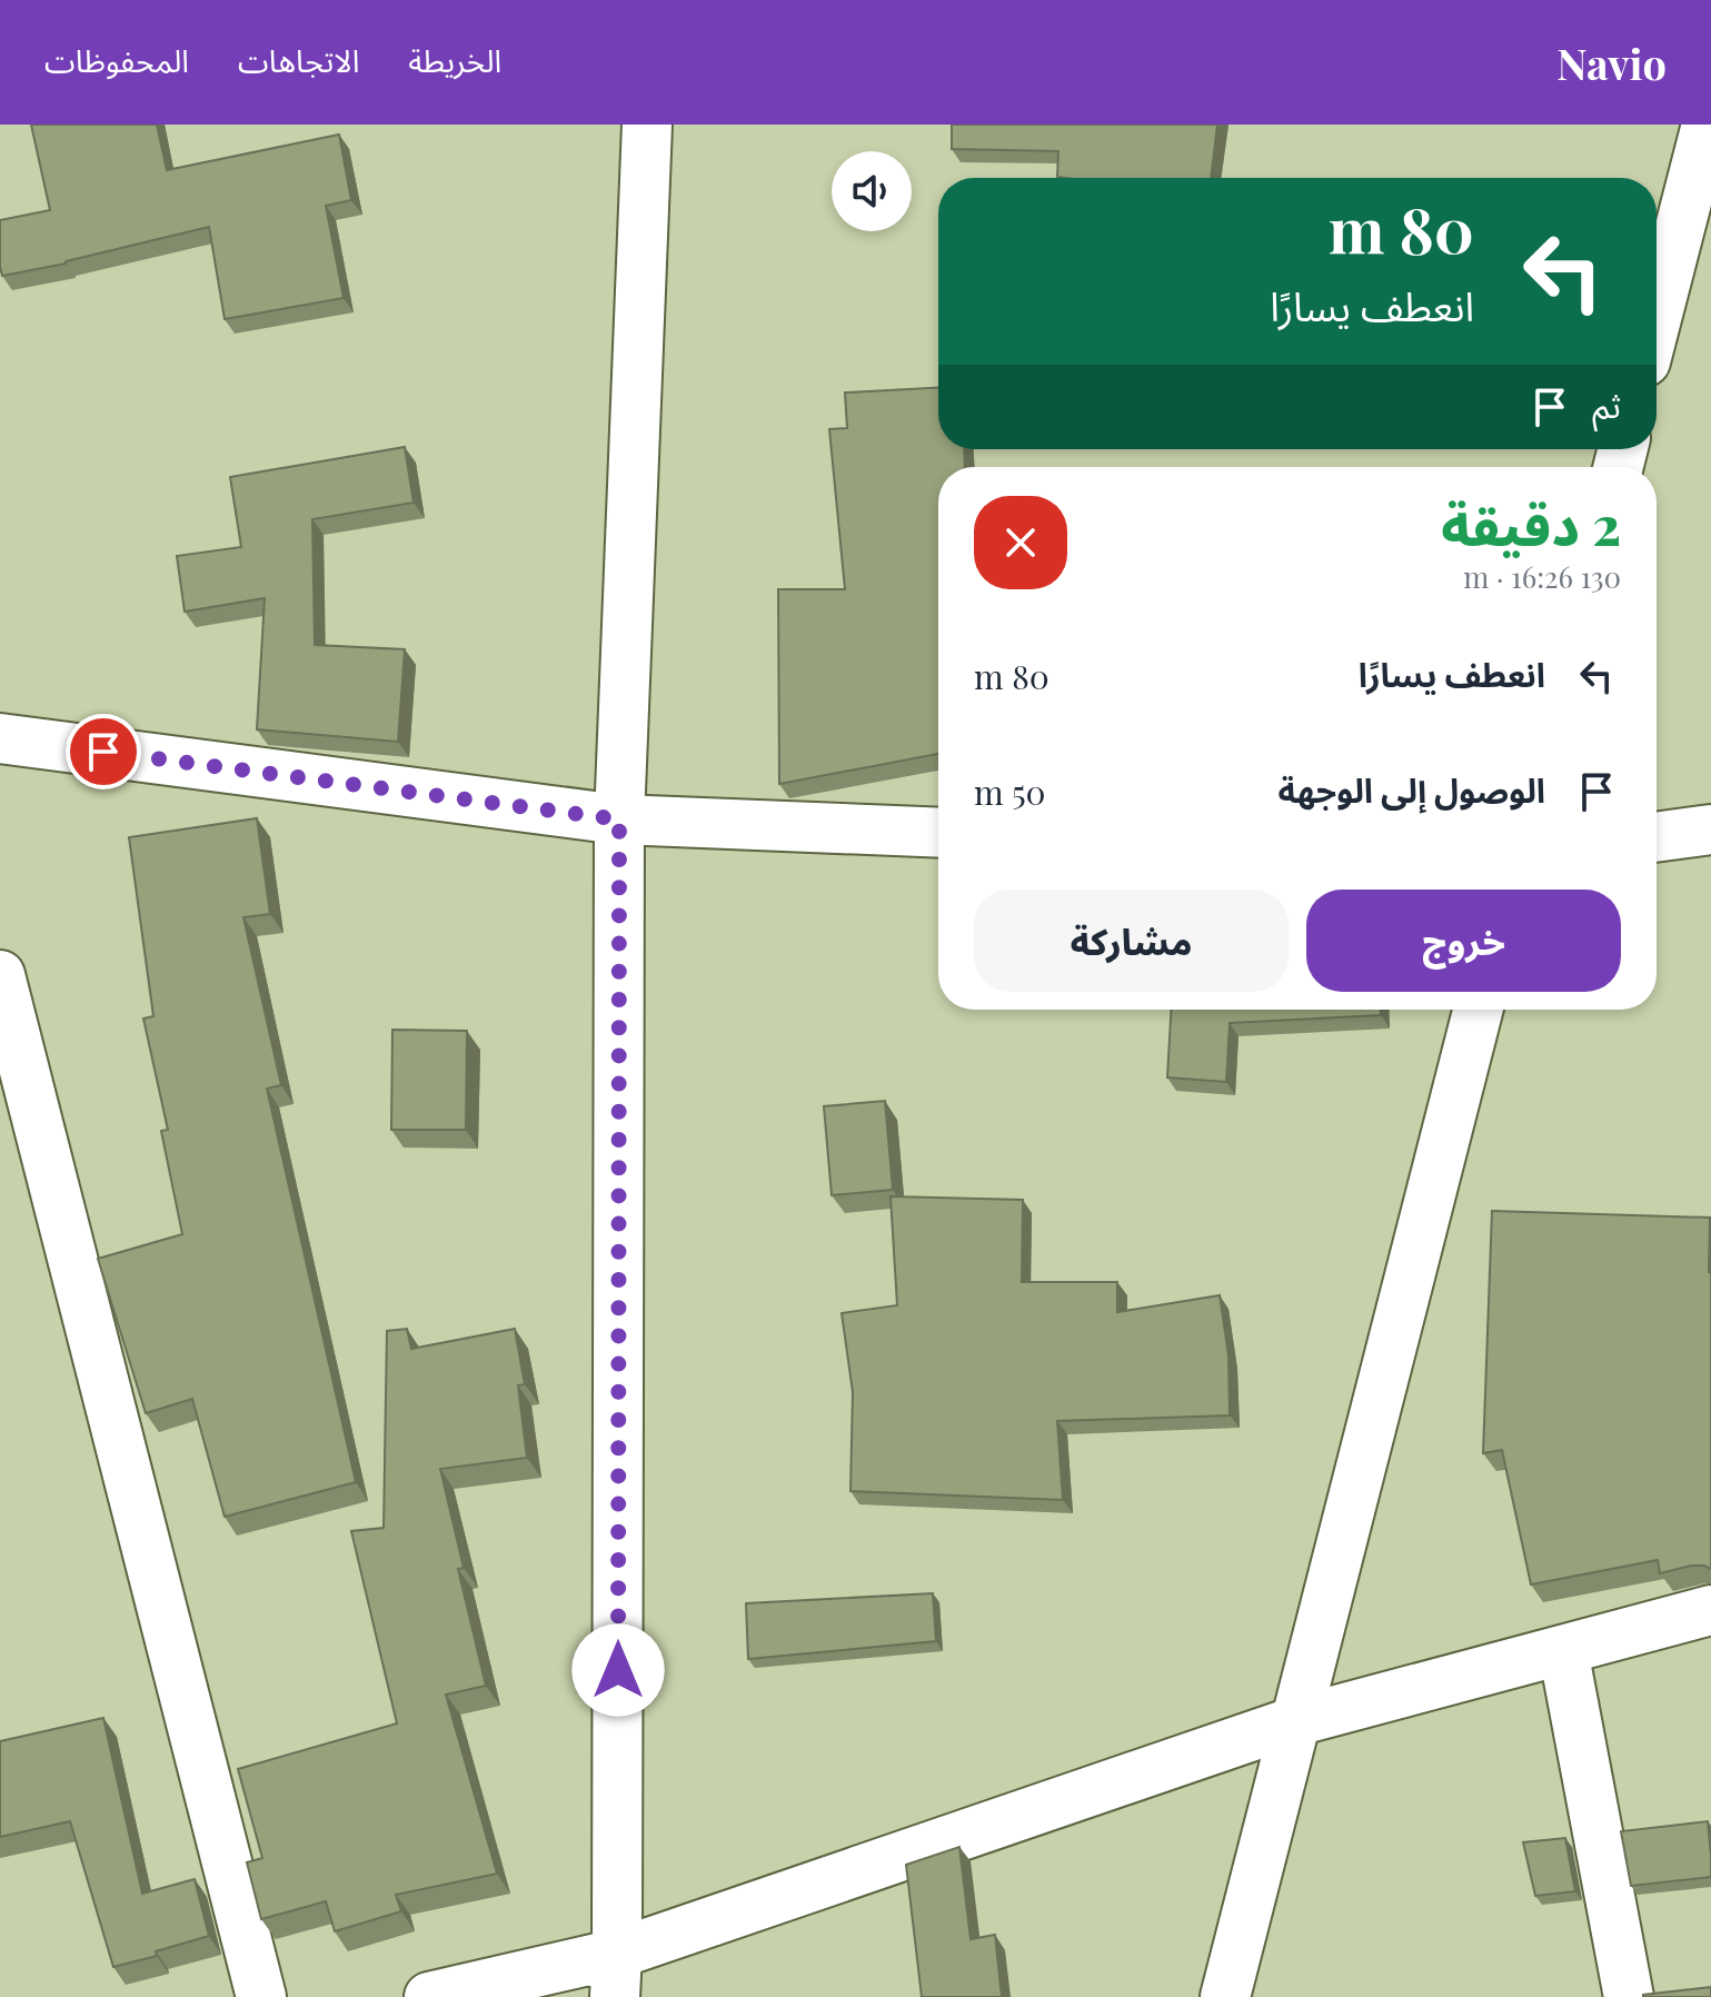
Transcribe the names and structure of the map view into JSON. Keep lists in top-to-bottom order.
{
  "page": {
    "header": "Navio",
    "nav": ["الخريطة", "الاتجاهات", "المحفوظات"],
    "turn": ["80 m", "انعطف يسارًا"],
    "then": "ثم",
    "heading": ["2 دقيقة", "130 m · 16:26"],
    "list": [
      {
        "name": "انعطف يسارًا",
        "value": "80 m"
      },
      {
        "name": "الوصول إلى الوجهة",
        "value": "50 m"
      }
    ],
    "buttons": ["خروج", "مشاركة"]
  }
}
